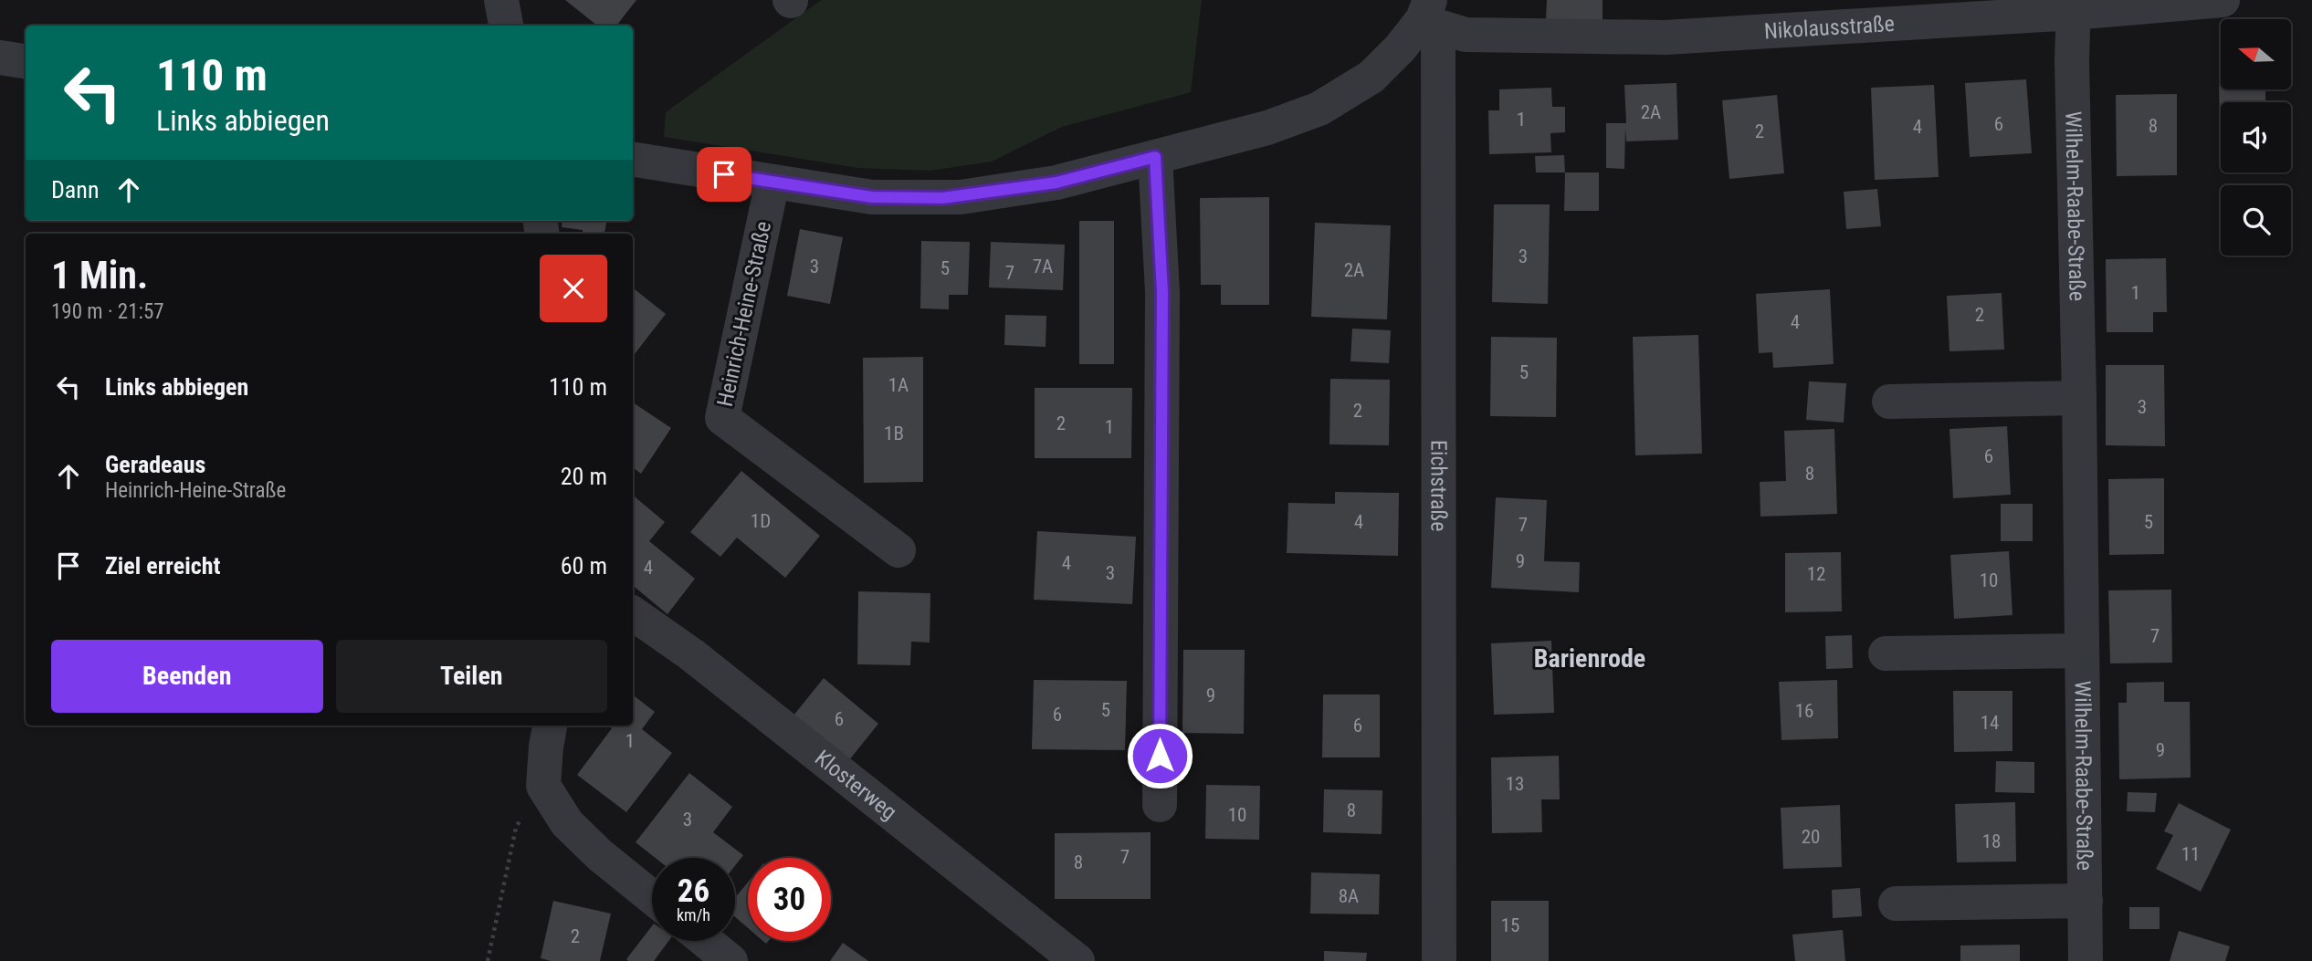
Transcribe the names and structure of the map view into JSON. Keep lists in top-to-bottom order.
{
  "streets": {
    "street": [
      "Nikolausstraße",
      "Wilhelm-Raabe-Straße",
      "Heinrich-Heine-Straße",
      "Eichstraße",
      "Klosterweg"
    ]
  },
  "crossings": [
    ["Nikolausstraße", "Wilhelm-Raabe-Straße"],
    ["Nikolausstraße", "Eichstraße"]
  ],
  "districts": ["Barienrode"],
  "house_numbers": [
    "2A",
    "1",
    "6",
    "8",
    "4",
    "2",
    "3",
    "3",
    "7A",
    "5",
    "2A",
    "7",
    "1",
    "2",
    "4",
    "5",
    "1A",
    "3",
    "2",
    "2",
    "1",
    "1B",
    "6",
    "8",
    "1D",
    "4",
    "5",
    "7",
    "9",
    "4",
    "4",
    "3",
    "12",
    "10",
    "7",
    "9",
    "5",
    "16",
    "6",
    "6",
    "14",
    "6",
    "1",
    "9",
    "13",
    "8",
    "10",
    "3",
    "20",
    "18",
    "11",
    "7",
    "8",
    "8A",
    "15",
    "2"
  ],
  "north": "left",
  "page": {
    "turn": ["110 m", "Links abbiegen"],
    "then": "Dann",
    "heading": ["1 Min.", "190 m · 21:57"],
    "list": [
      {
        "name": "Links abbiegen",
        "value": "110 m"
      },
      {
        "name": "Geradeaus",
        "note": "Heinrich-Heine-Straße",
        "value": "20 m"
      },
      {
        "name": "Ziel erreicht",
        "value": "60 m"
      }
    ],
    "buttons": ["Beenden", "Teilen"],
    "speed": "26 km/h",
    "limit": "30"
  }
}
